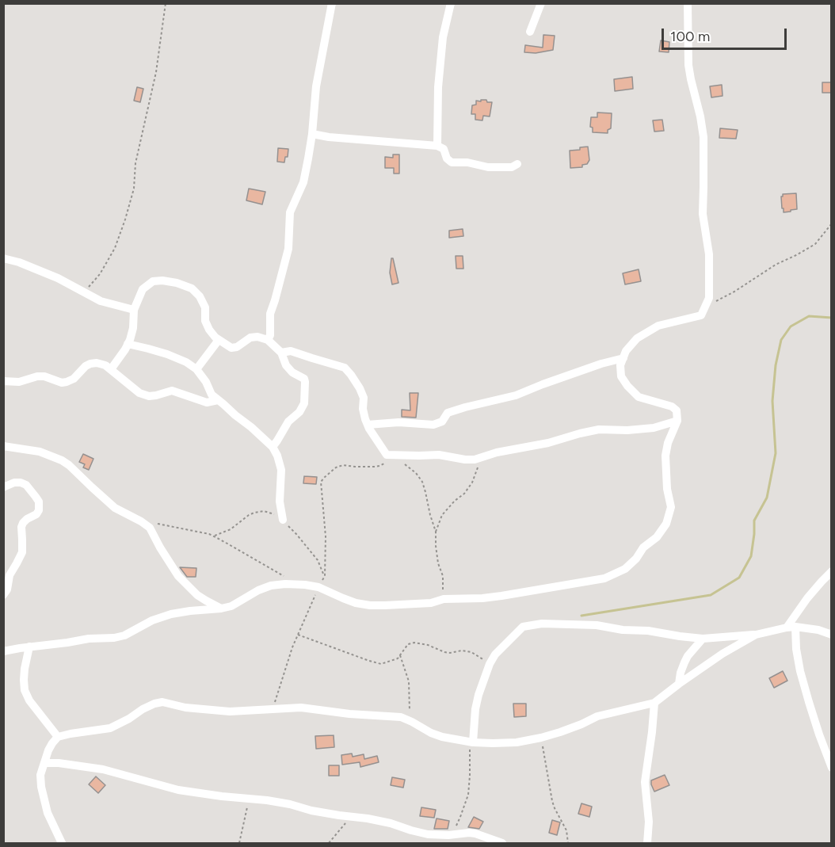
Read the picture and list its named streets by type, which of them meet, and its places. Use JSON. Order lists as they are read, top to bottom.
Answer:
{
  "scale_bar": "100 m"
}
